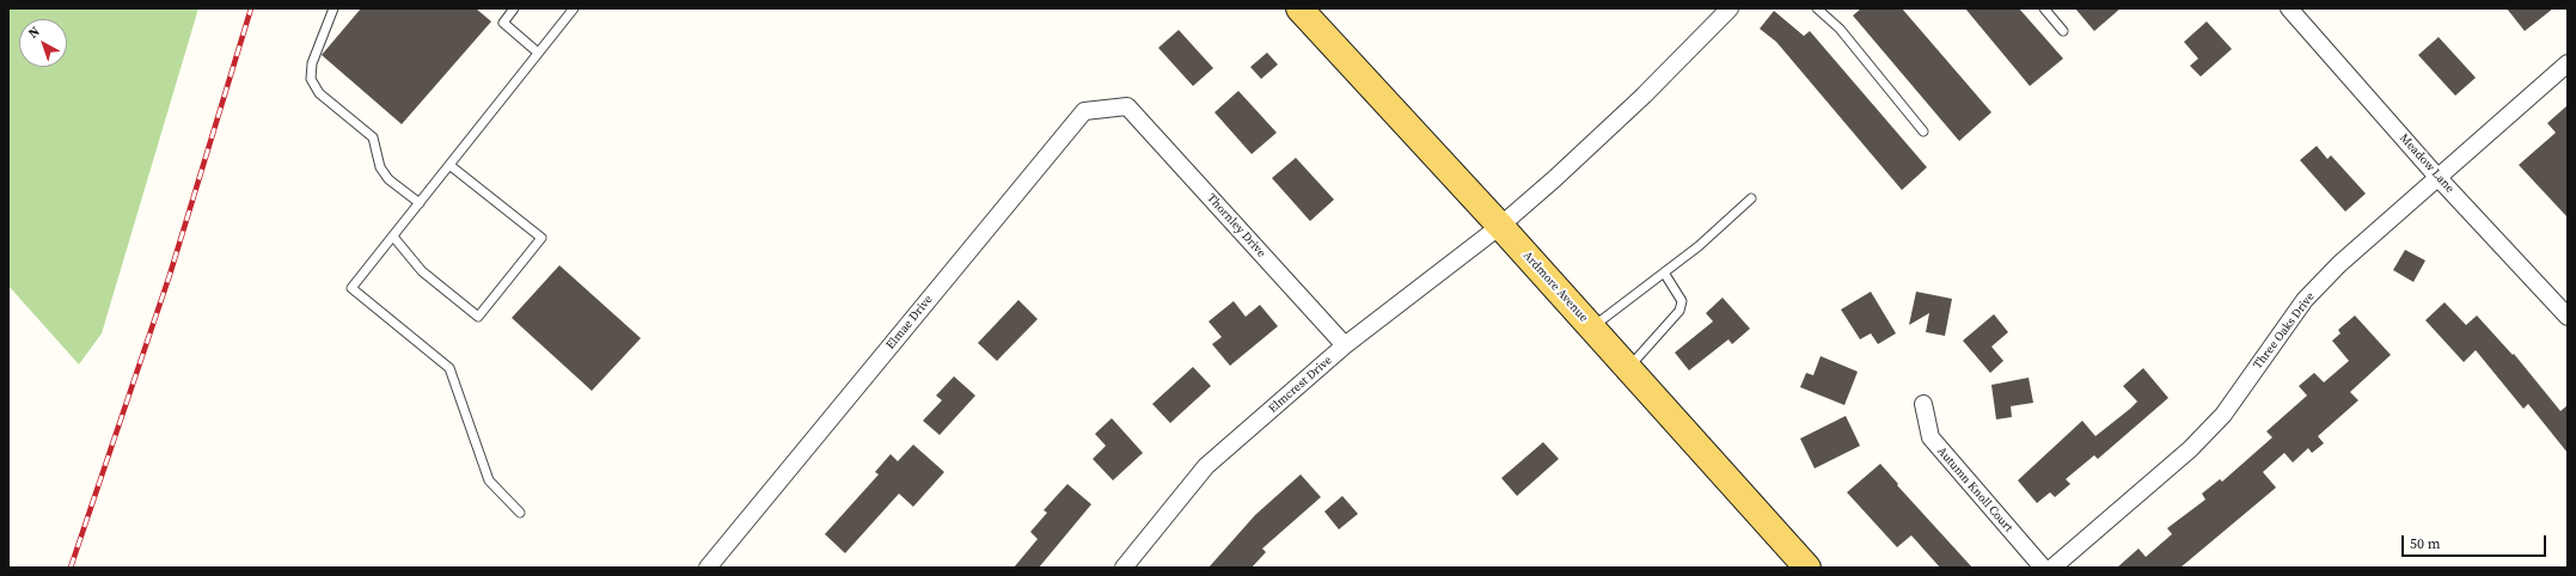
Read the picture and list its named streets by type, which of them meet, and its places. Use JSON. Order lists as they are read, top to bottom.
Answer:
{
  "streets": {
    "main road": ["Ardmore Avenue"],
    "street": [
      "Meadow Lane",
      "Thornley Drive",
      "Elmae Drive",
      "Three Oaks Drive",
      "Elmcrest Drive",
      "Autumn Knoll Court"
    ]
  },
  "crossings": [
    ["Meadow Lane", "Three Oaks Drive"],
    ["Thornley Drive", "Elmae Drive"],
    ["Thornley Drive", "Elmcrest Drive"],
    ["Ardmore Avenue", "Elmcrest Drive"]
  ],
  "scale_bar": "50 m",
  "north": "top left"
}
